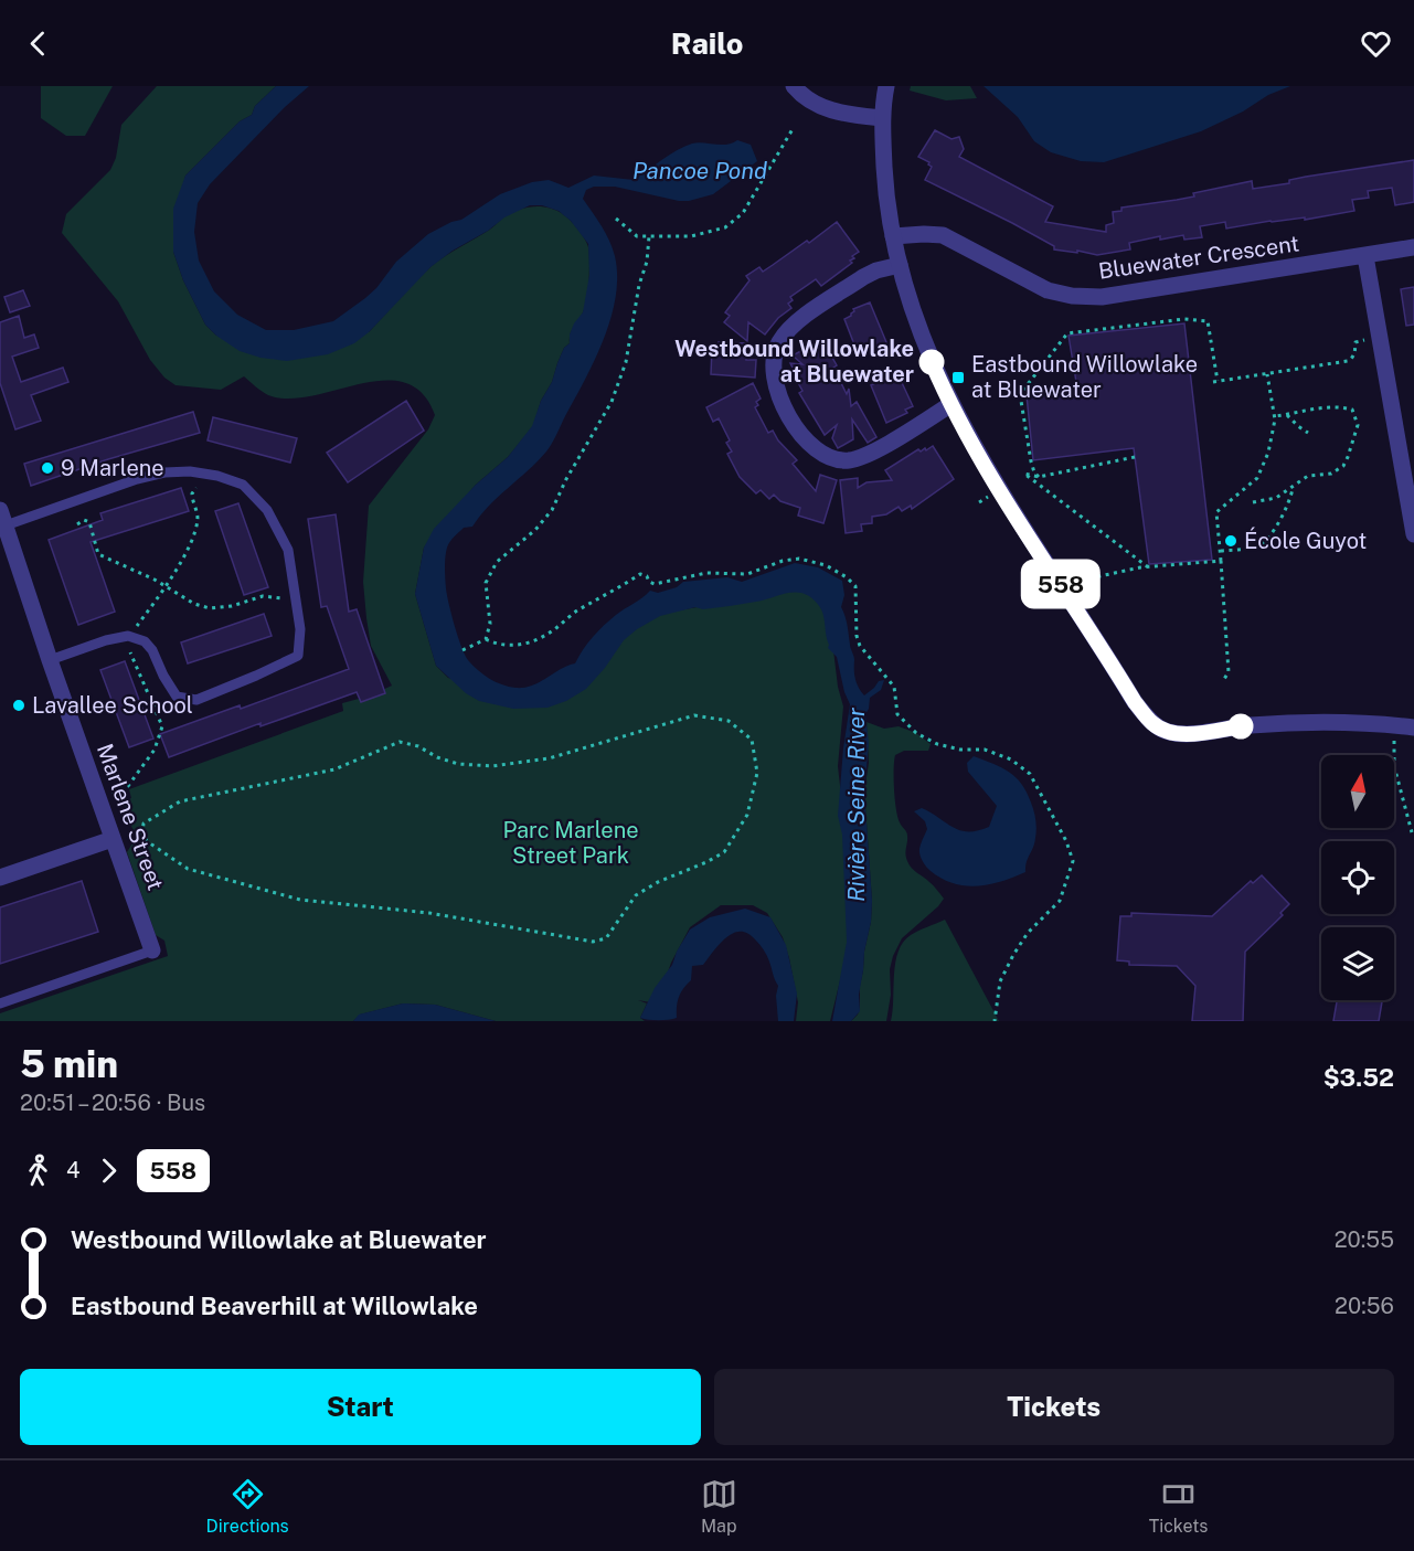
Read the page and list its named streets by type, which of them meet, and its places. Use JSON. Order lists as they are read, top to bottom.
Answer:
{
  "streets": {
    "street": ["Bluewater Crescent", "Marlene Street"]
  },
  "water": ["Pancoe Pond", "Rivière Seine River"],
  "parks": ["Parc Marlene Street Park"],
  "places": {
    "other": [
      "Westbound Willowlake at Bluewater",
      "9 Marlene",
      "École Guyot",
      "Lavallee School"
    ],
    "transit": ["Eastbound Willowlake at Bluewater"]
  },
  "lines": ["bus line 558"],
  "north": "top",
  "page": {
    "header": "Railo",
    "on_map": "558",
    "heading": ["5 min", "20:51 – 20:56 · Bus", "$3.52"],
    "legs": ["4", "558"],
    "list": [
      {
        "name": "Westbound Willowlake at Bluewater",
        "value": "20:55"
      },
      {
        "name": "Eastbound Beaverhill at Willowlake",
        "value": "20:56"
      }
    ],
    "buttons": ["Start", "Tickets"],
    "tabs": ["Directions", "Map", "Tickets"]
  }
}
